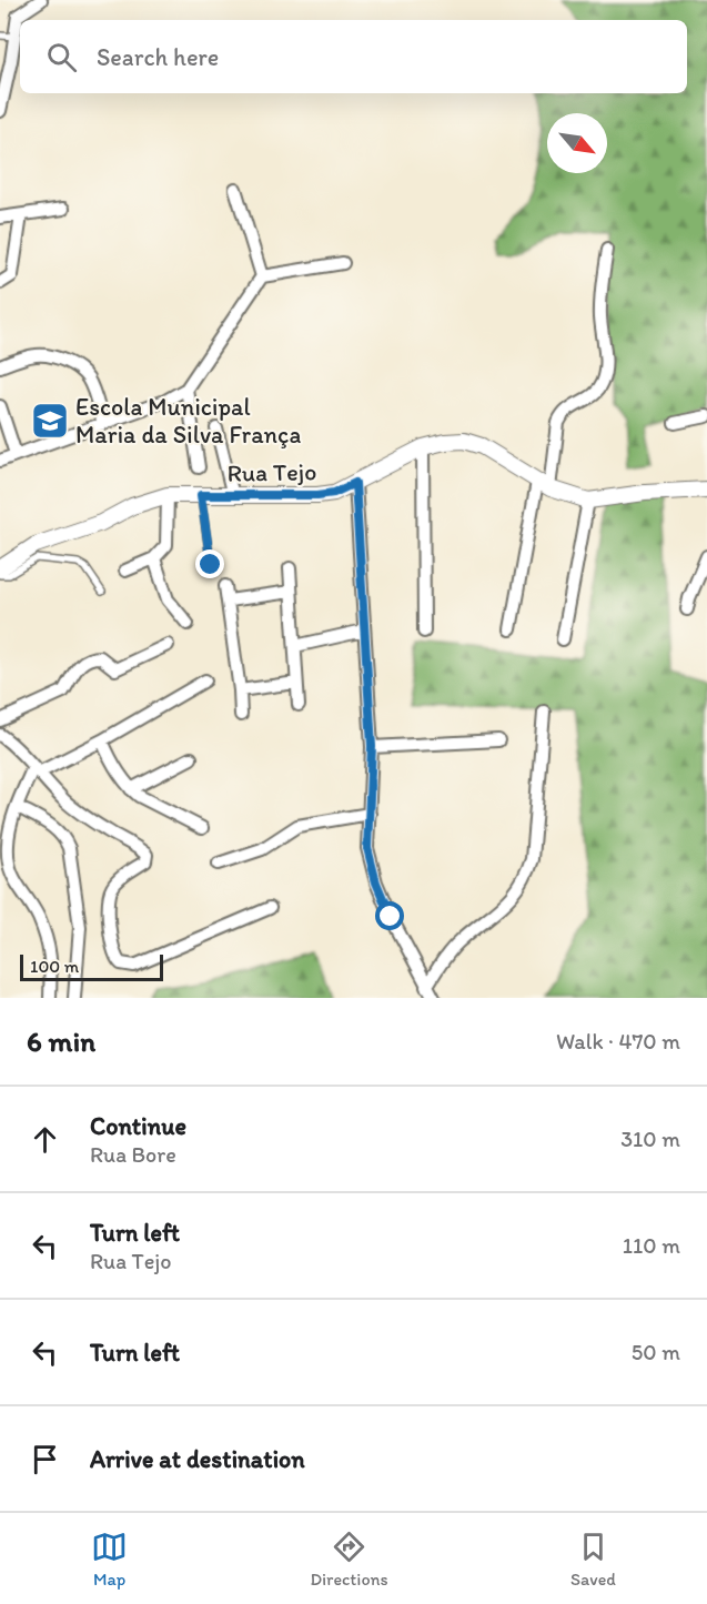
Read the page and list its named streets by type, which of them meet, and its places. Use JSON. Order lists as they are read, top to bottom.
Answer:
{
  "streets": {
    "street": ["Rua Tejo"]
  },
  "places": {
    "school or university": ["Escola Municipal Maria da Silva França"]
  },
  "scale_bar": "100 m",
  "north": "bottom right",
  "page": {
    "search": "Search here",
    "scale": "100 m",
    "heading": ["6 min", "Walk · 470 m"],
    "list": [
      ["Continue", "Rua Bore", "310 m"],
      ["Turn left", "Rua Tejo", "110 m"],
      ["Turn left", "50 m"],
      "Arrive at destination"
    ],
    "nav": ["Map", "Directions", "Saved"]
  }
}
